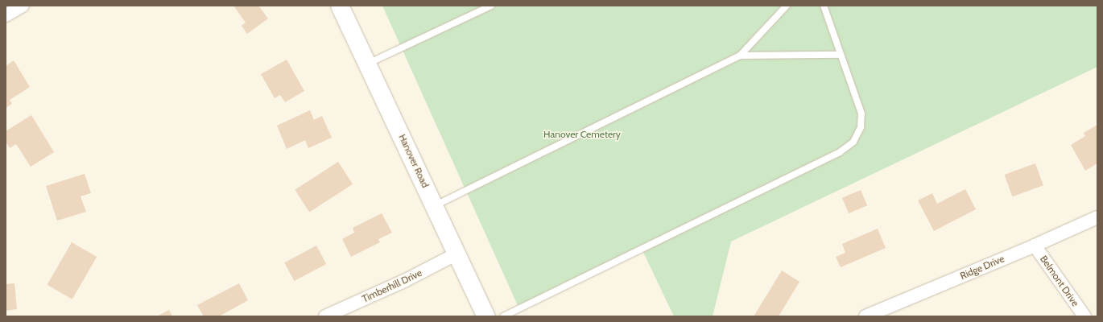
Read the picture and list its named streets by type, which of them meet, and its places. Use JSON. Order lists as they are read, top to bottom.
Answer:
{
  "streets": {
    "street": [
      "Hanover Road",
      "Ridge Drive",
      "Belmont Drive",
      "Timberhill Drive"
    ]
  },
  "crossings": [
    ["Hanover Road", "Timberhill Drive"],
    ["Ridge Drive", "Belmont Drive"]
  ],
  "parks": ["Hanover Cemetery"]
}
